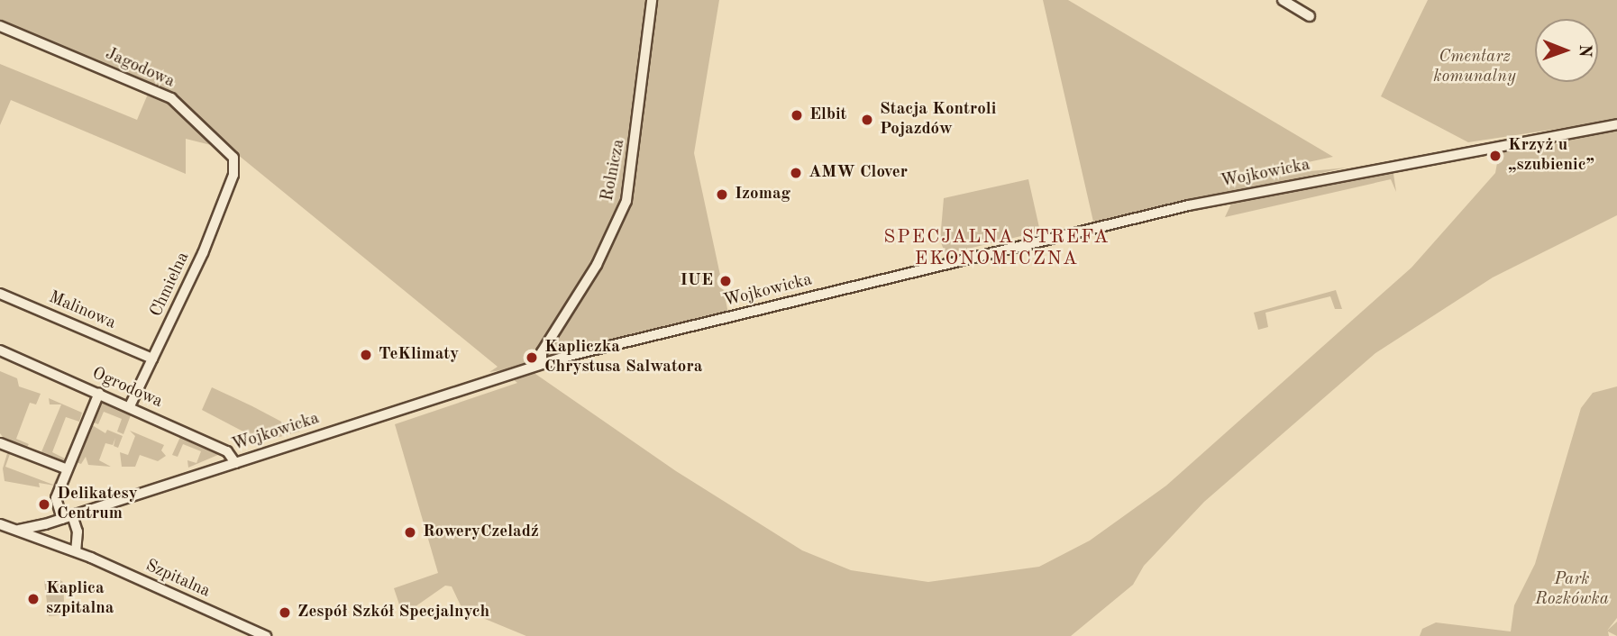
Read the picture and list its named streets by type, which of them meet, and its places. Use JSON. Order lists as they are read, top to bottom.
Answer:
{
  "streets": {
    "street": [
      "Jagodowa",
      "Rolnicza",
      "Wojkowicka",
      "Chmielna",
      "Malinowa",
      "Ogrodowa",
      "Szpitalna"
    ]
  },
  "crossings": [
    ["Jagodowa", "Chmielna"],
    ["Rolnicza", "Wojkowicka"],
    ["Wojkowicka", "Ogrodowa"],
    ["Wojkowicka", "Szpitalna"],
    ["Chmielna", "Malinowa"],
    ["Chmielna", "Ogrodowa"]
  ],
  "districts": ["SPECJALNA STREFA EKONOMICZNA"],
  "parks": ["Cmentarz komunalny", "Park Rozkówka"],
  "places": [
    "Elbit",
    "Stacja Kontroli Pojazdów",
    "Krzyż u „szubienic”",
    "AMW Clover",
    "Izomag",
    "IUE",
    "TeKlimaty",
    "Kapliczka Chrystusa Salwatora",
    "Delikatesy Centrum",
    "RoweryCzeladź",
    "Kaplica szpitalna",
    "Zespół Szkół Specjalnych"
  ],
  "north": "right"
}
